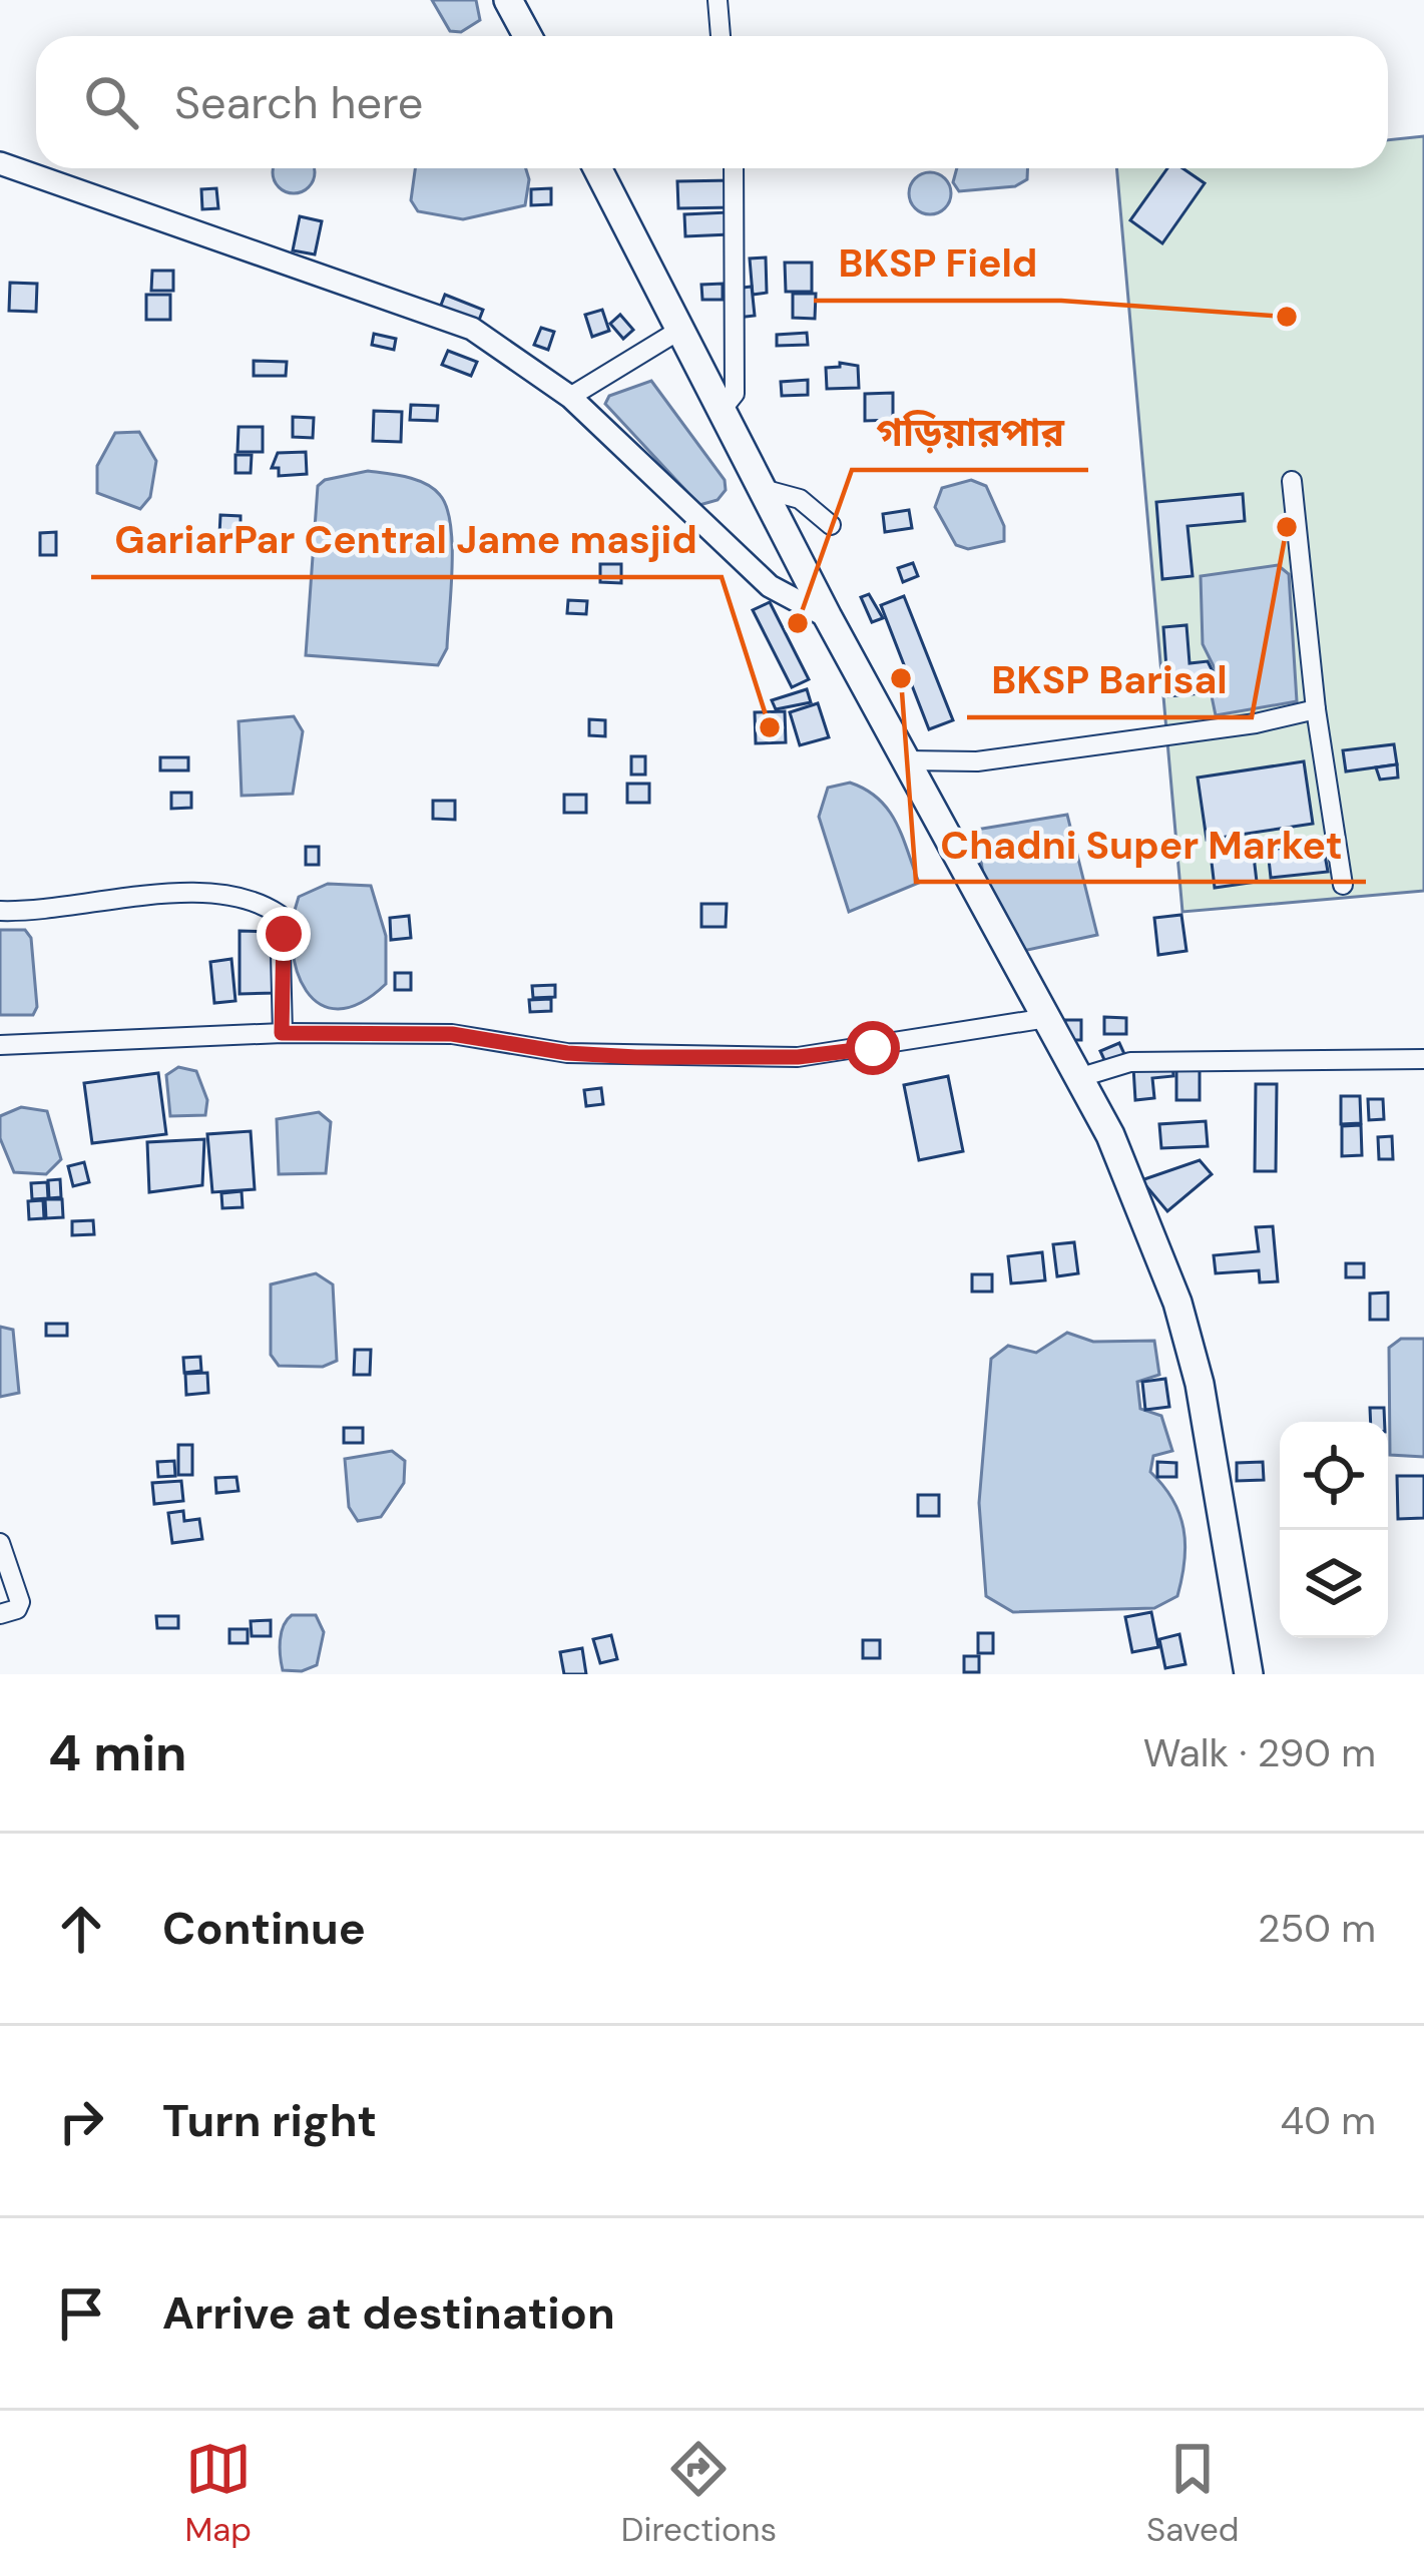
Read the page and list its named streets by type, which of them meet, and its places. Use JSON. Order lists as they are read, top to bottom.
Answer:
{
  "places": [
    "BKSP Field",
    "BKSP Barisal",
    "গড়িয়ারপার",
    "Chadni Super Market",
    "GariarPar Central Jame masjid"
  ],
  "page": {
    "search": "Search here",
    "heading": ["4 min", "Walk · 290 m"],
    "list": [
      ["Continue", "250 m"],
      ["Turn right", "40 m"],
      "Arrive at destination"
    ],
    "nav": ["Map", "Directions", "Saved"]
  }
}
